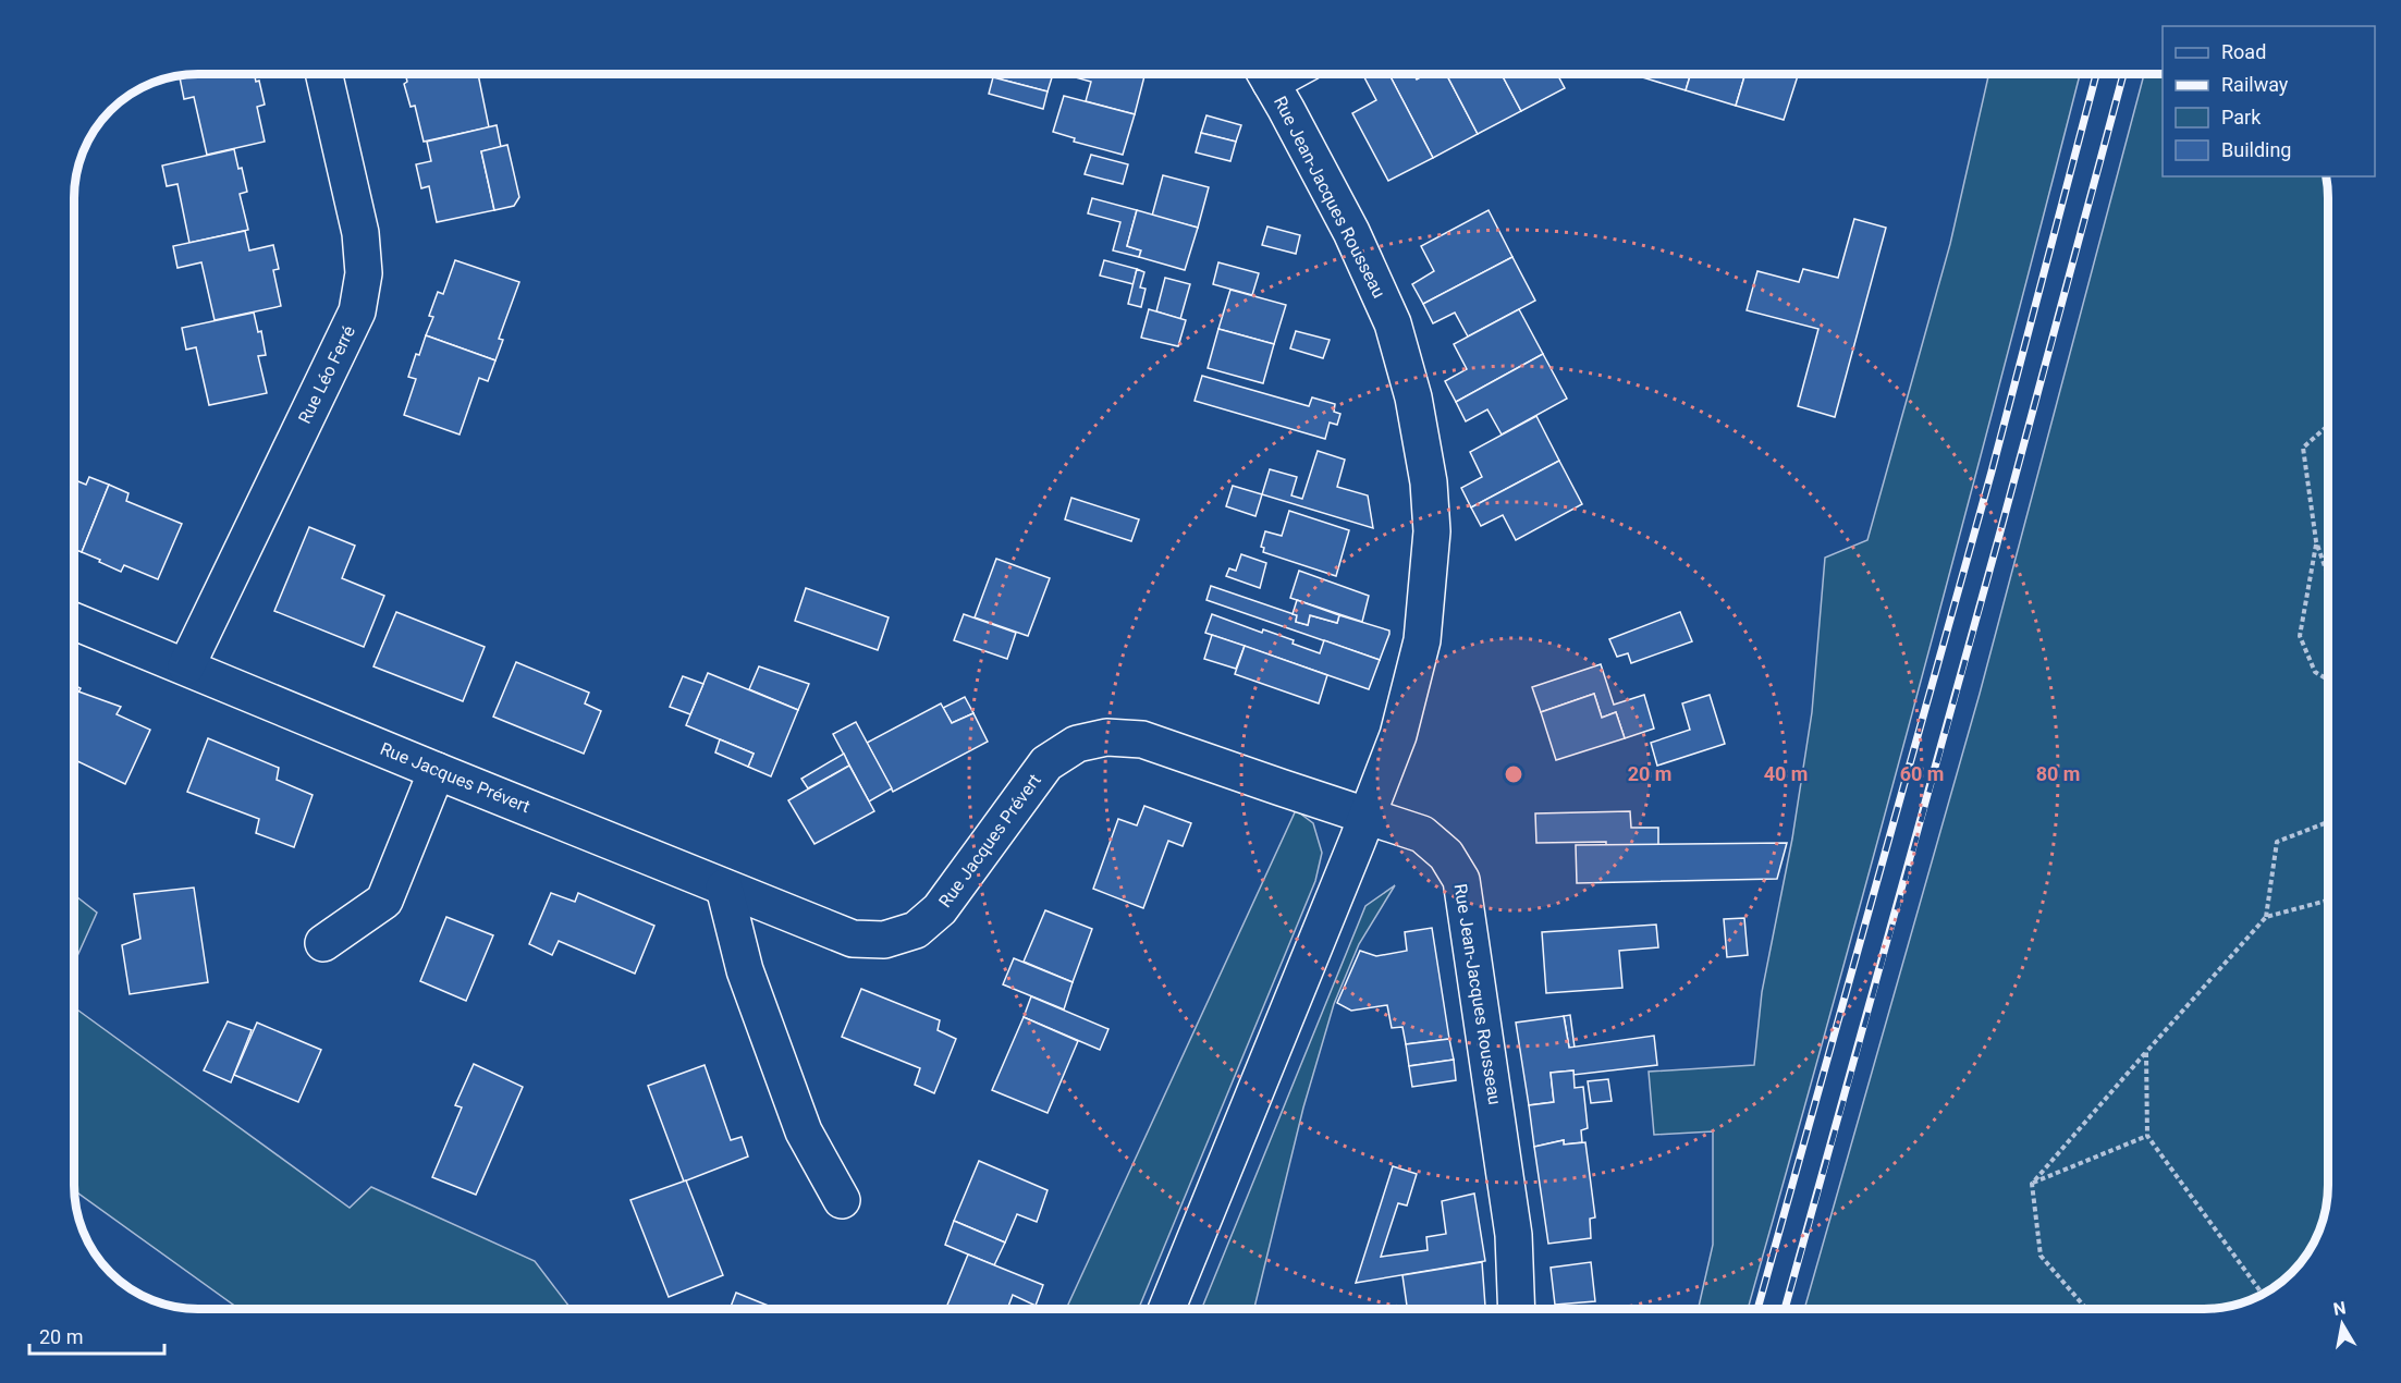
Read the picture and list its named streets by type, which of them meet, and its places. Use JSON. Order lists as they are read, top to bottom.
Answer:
{
  "streets": {
    "street": ["Rue Jean-Jacques Rousseau", "Rue Léo Ferré", "Rue Jacques Prévert"]
  },
  "crossings": [
    ["Rue Jean-Jacques Rousseau", "Rue Jacques Prévert"],
    ["Rue Léo Ferré", "Rue Jacques Prévert"]
  ],
  "legend": [
    "Road",
    "Railway",
    "Park",
    "Building"
  ],
  "scale_bar": "20 m",
  "north": "top",
  "rings": [
    "20 m",
    "40 m",
    "60 m",
    "80 m"
  ]
}
